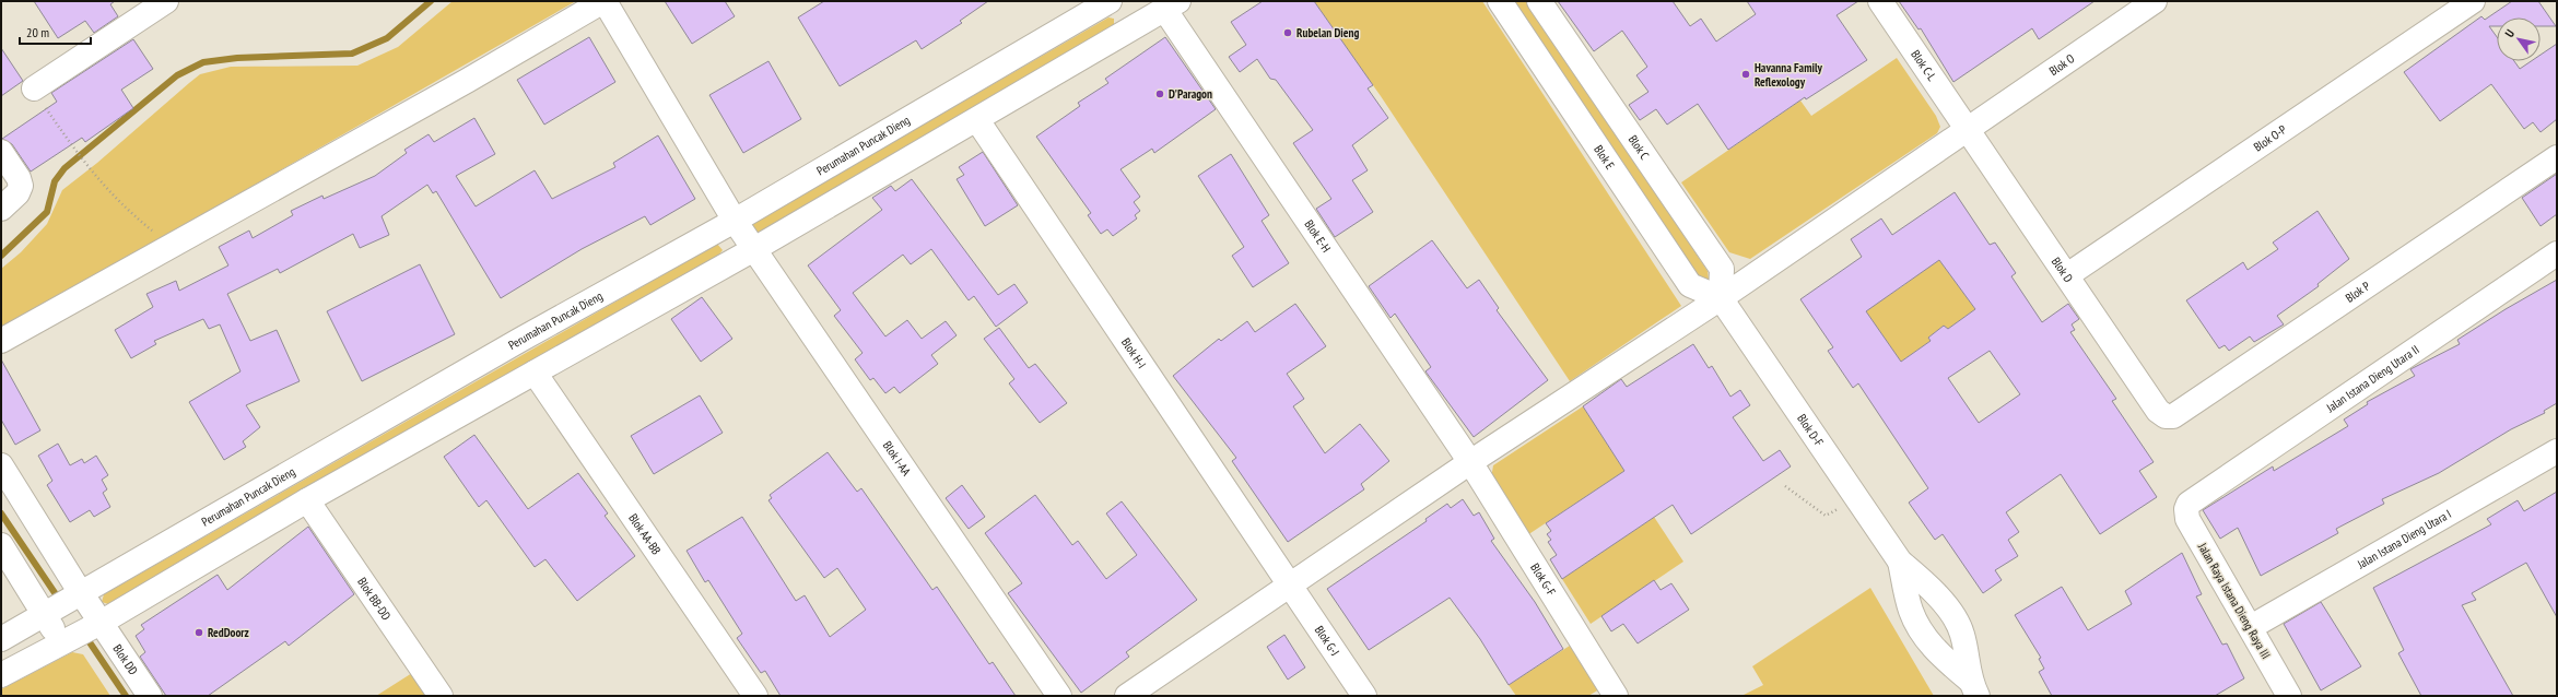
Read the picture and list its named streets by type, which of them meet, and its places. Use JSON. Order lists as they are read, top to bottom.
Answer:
{
  "streets": {
    "street": [
      "Blok C-L",
      "Blok O",
      "Blok O-P",
      "Perumahan Puncak Dieng",
      "Blok C",
      "Blok E",
      "Blok E-H",
      "Blok D",
      "Blok P",
      "Blok H-I",
      "Jalan Istana Dieng Utara II",
      "Blok D-F",
      "Blok I-AA",
      "Blok AA-BB",
      "Jalan Istana Dieng Utara I",
      "Blok G-F",
      "Blok BB-DD",
      "Jalan Raya Istana Dieng Raya III",
      "Blok G-J",
      "Blok DD"
    ]
  },
  "crossings": [
    ["Blok C-L", "Blok O"],
    ["Blok C-L", "Blok D"],
    ["Blok O", "Blok C"],
    ["Blok O", "Blok E"],
    ["Blok O", "Blok E-H"],
    ["Blok O", "Blok D"],
    ["Blok O", "Blok H-I"],
    ["Blok O", "Blok D-F"],
    ["Blok O", "Blok G-F"],
    ["Blok O", "Blok G-J"],
    ["Blok O-P", "Blok D"],
    ["Perumahan Puncak Dieng", "Blok I-AA"],
    ["Perumahan Puncak Dieng", "Blok DD"],
    ["Blok C", "Blok E"],
    ["Blok C", "Blok D-F"],
    ["Blok E", "Blok D-F"],
    ["Blok E-H", "Blok G-F"],
    ["Blok D", "Blok P"],
    ["Blok H-I", "Blok G-J"],
    ["Jalan Istana Dieng Utara II", "Jalan Raya Istana Dieng Raya III"],
    ["Jalan Istana Dieng Utara I", "Jalan Raya Istana Dieng Raya III"]
  ],
  "places": [
    "Rubelan Dieng",
    "Havanna Family Reflexology",
    "D'Paragon",
    "RedDoorz"
  ],
  "scale_bar": "20 m",
  "north": "top left"
}
